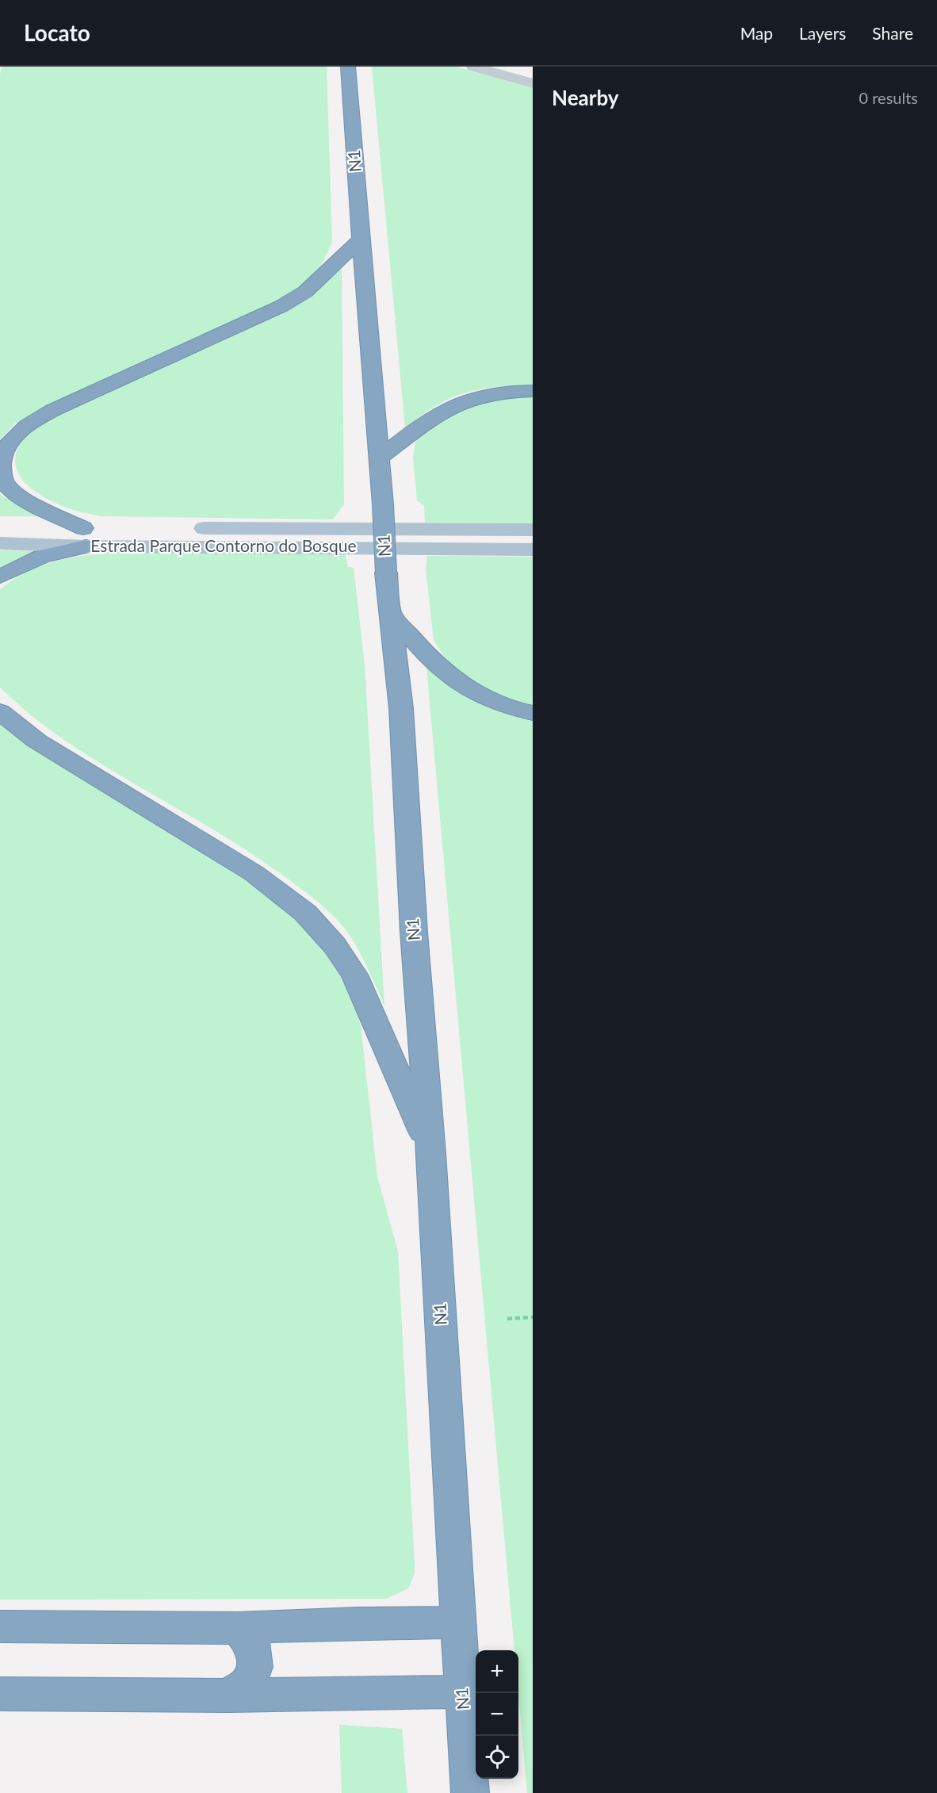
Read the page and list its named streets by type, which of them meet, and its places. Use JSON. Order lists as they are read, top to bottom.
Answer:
{
  "streets": {
    "highway": ["N1"],
    "main road": ["Estrada Parque Contorno do Bosque"]
  },
  "page": {
    "header": "Locato",
    "nav": ["Map", "Layers", "Share"],
    "heading": ["Nearby", "0 results"],
    "map_buttons": ["+", "−"]
  }
}
